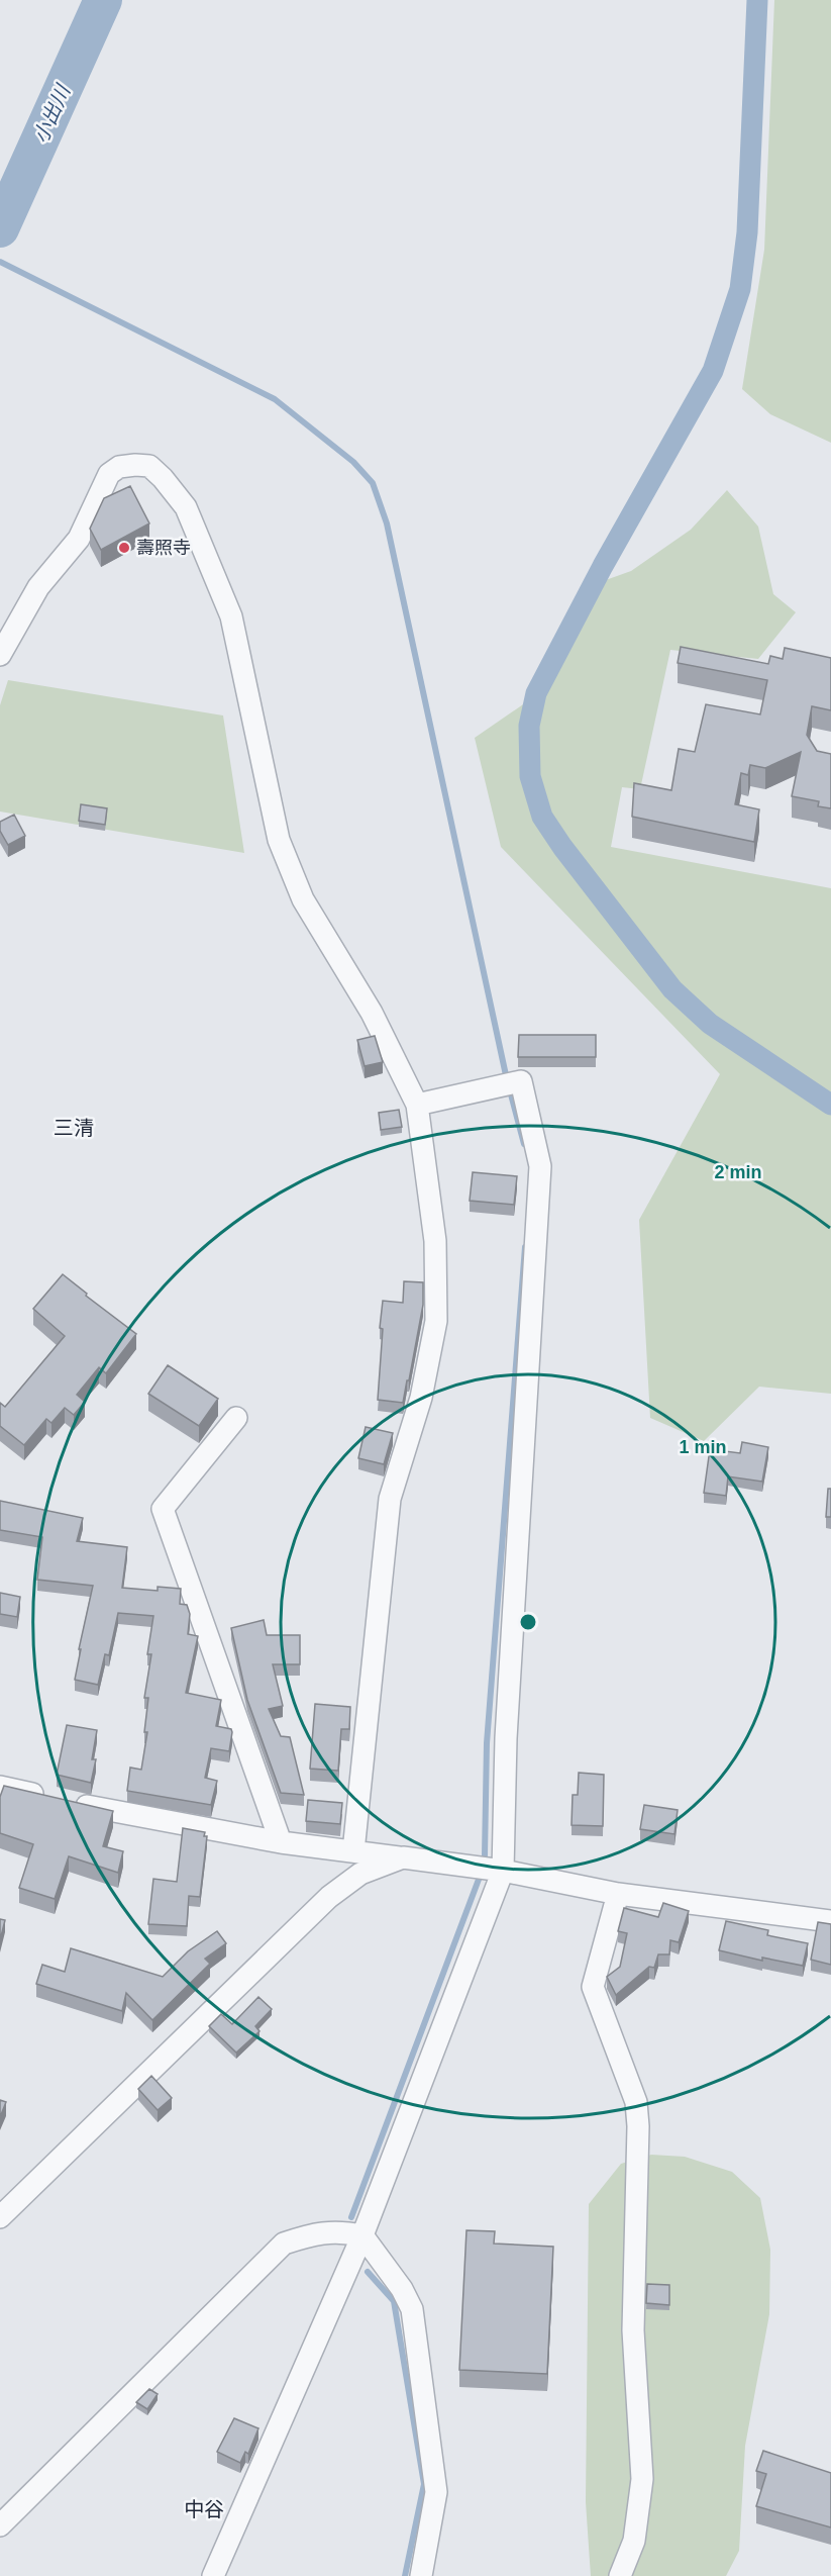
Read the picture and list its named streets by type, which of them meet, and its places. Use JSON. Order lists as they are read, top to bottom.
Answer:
{
  "districts": ["三清", "中谷"],
  "water": ["小出川"],
  "places": ["壽照寺"],
  "rings": ["2 min", "1 min"]
}
